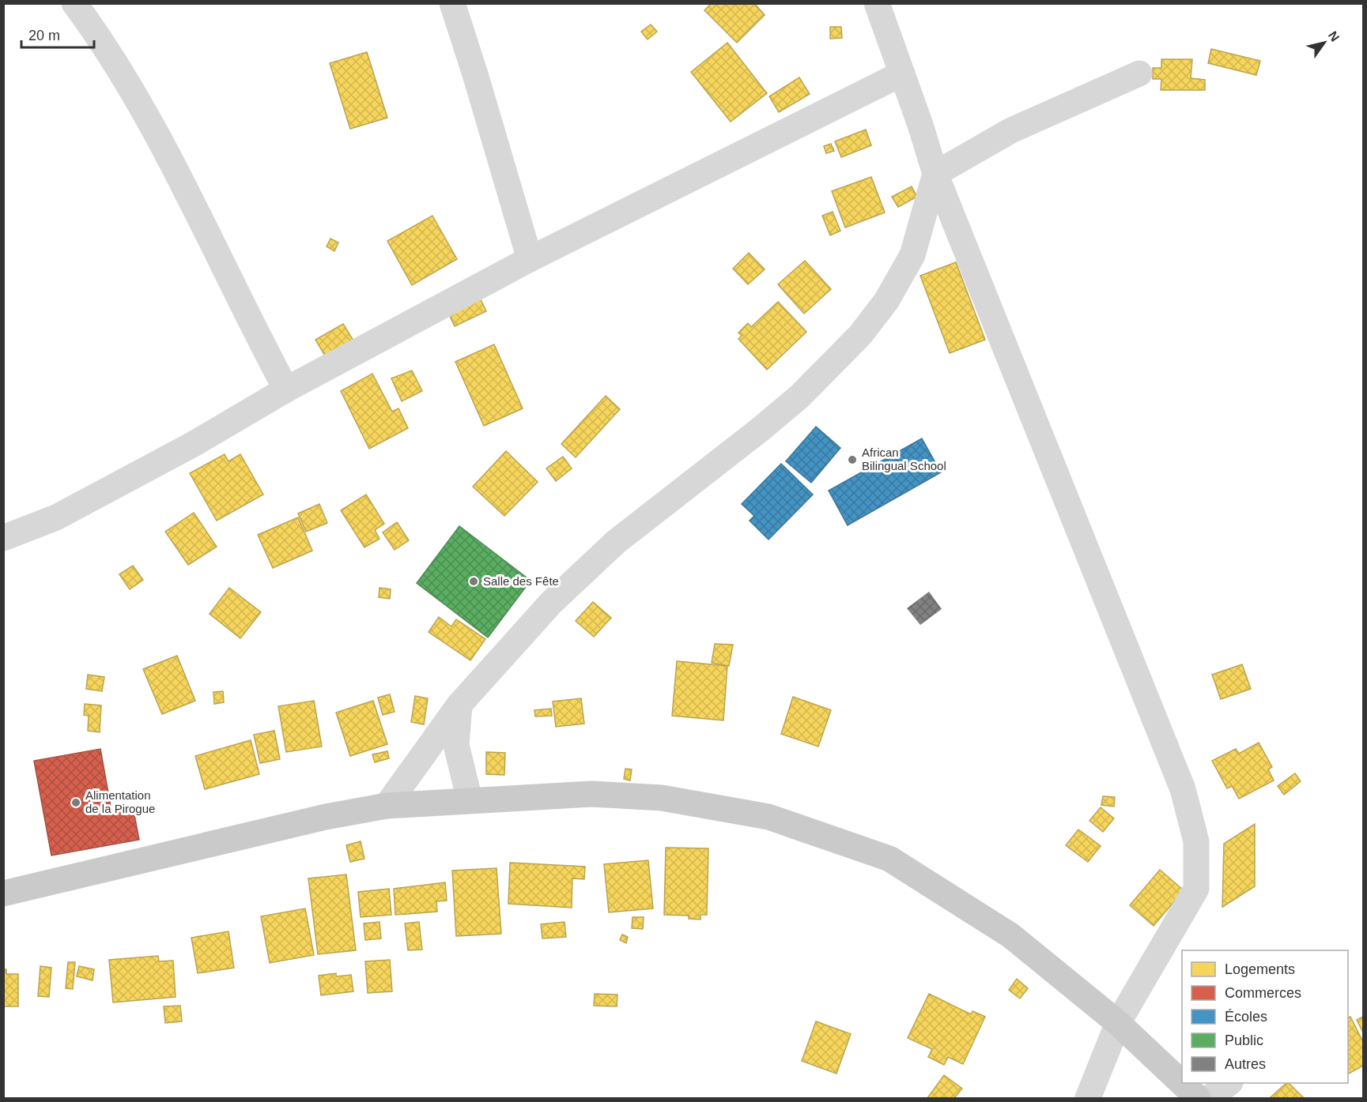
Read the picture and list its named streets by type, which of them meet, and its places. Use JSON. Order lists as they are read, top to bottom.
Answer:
{
  "places": ["African Bilingual School", "Salle des Fête", "Alimentation de la Pirogue"],
  "legend": [
    "Logements",
    "Commerces",
    "Écoles",
    "Public",
    "Autres"
  ],
  "scale_bar": "20 m",
  "north": "top right"
}
